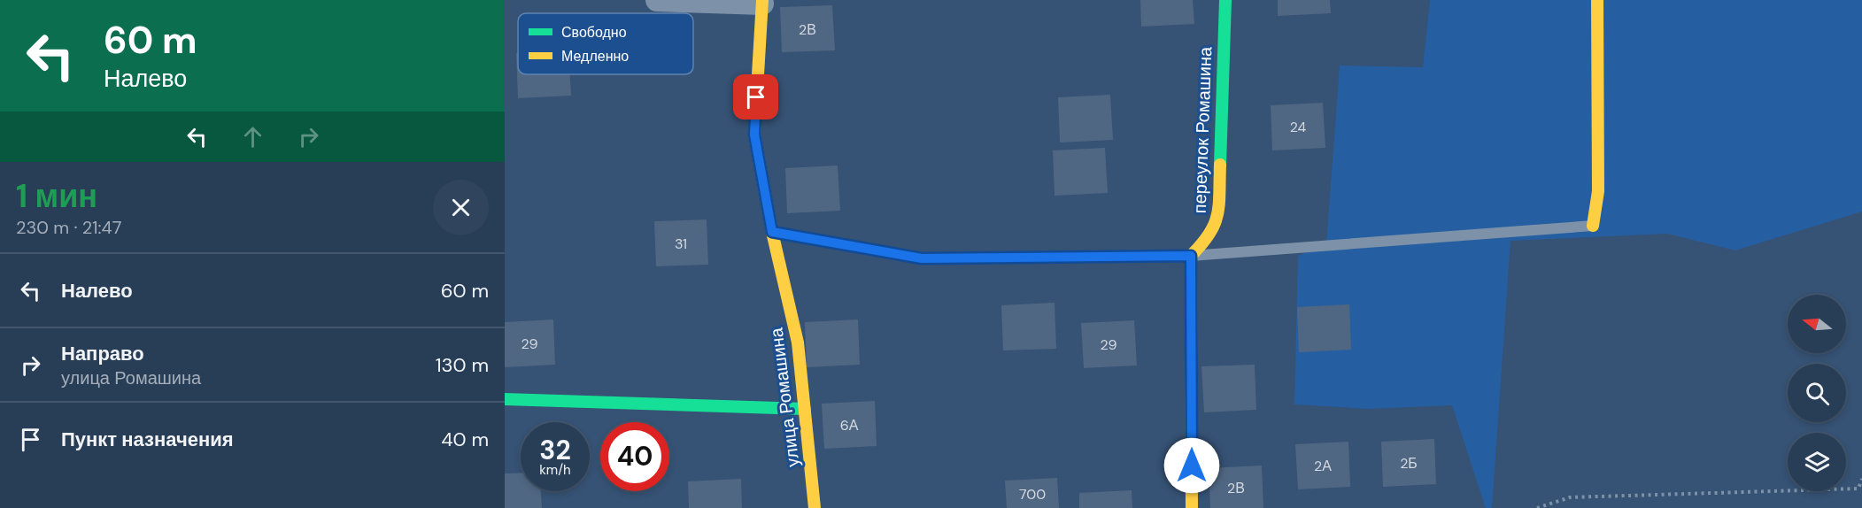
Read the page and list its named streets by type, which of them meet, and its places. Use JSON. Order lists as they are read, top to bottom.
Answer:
{
  "streets": {
    "street": ["переулок Ромашина", "улица Ромашина"]
  },
  "house_numbers": [
    "2В",
    "24",
    "31",
    "29",
    "29",
    "6А",
    "2Б",
    "2А",
    "2В",
    "700"
  ],
  "legend": ["Свободно", "Медленно"],
  "north": "left",
  "page": {
    "turn": ["60 m", "Налево"],
    "heading": ["1 мин", "230 m · 21:47"],
    "list": [
      {
        "name": "Налево",
        "value": "60 m"
      },
      {
        "name": "Направо",
        "note": "улица Ромашина",
        "value": "130 m"
      },
      {
        "name": "Пункт назначения",
        "value": "40 m"
      }
    ],
    "speed": "32 km/h",
    "limit": "40"
  }
}
